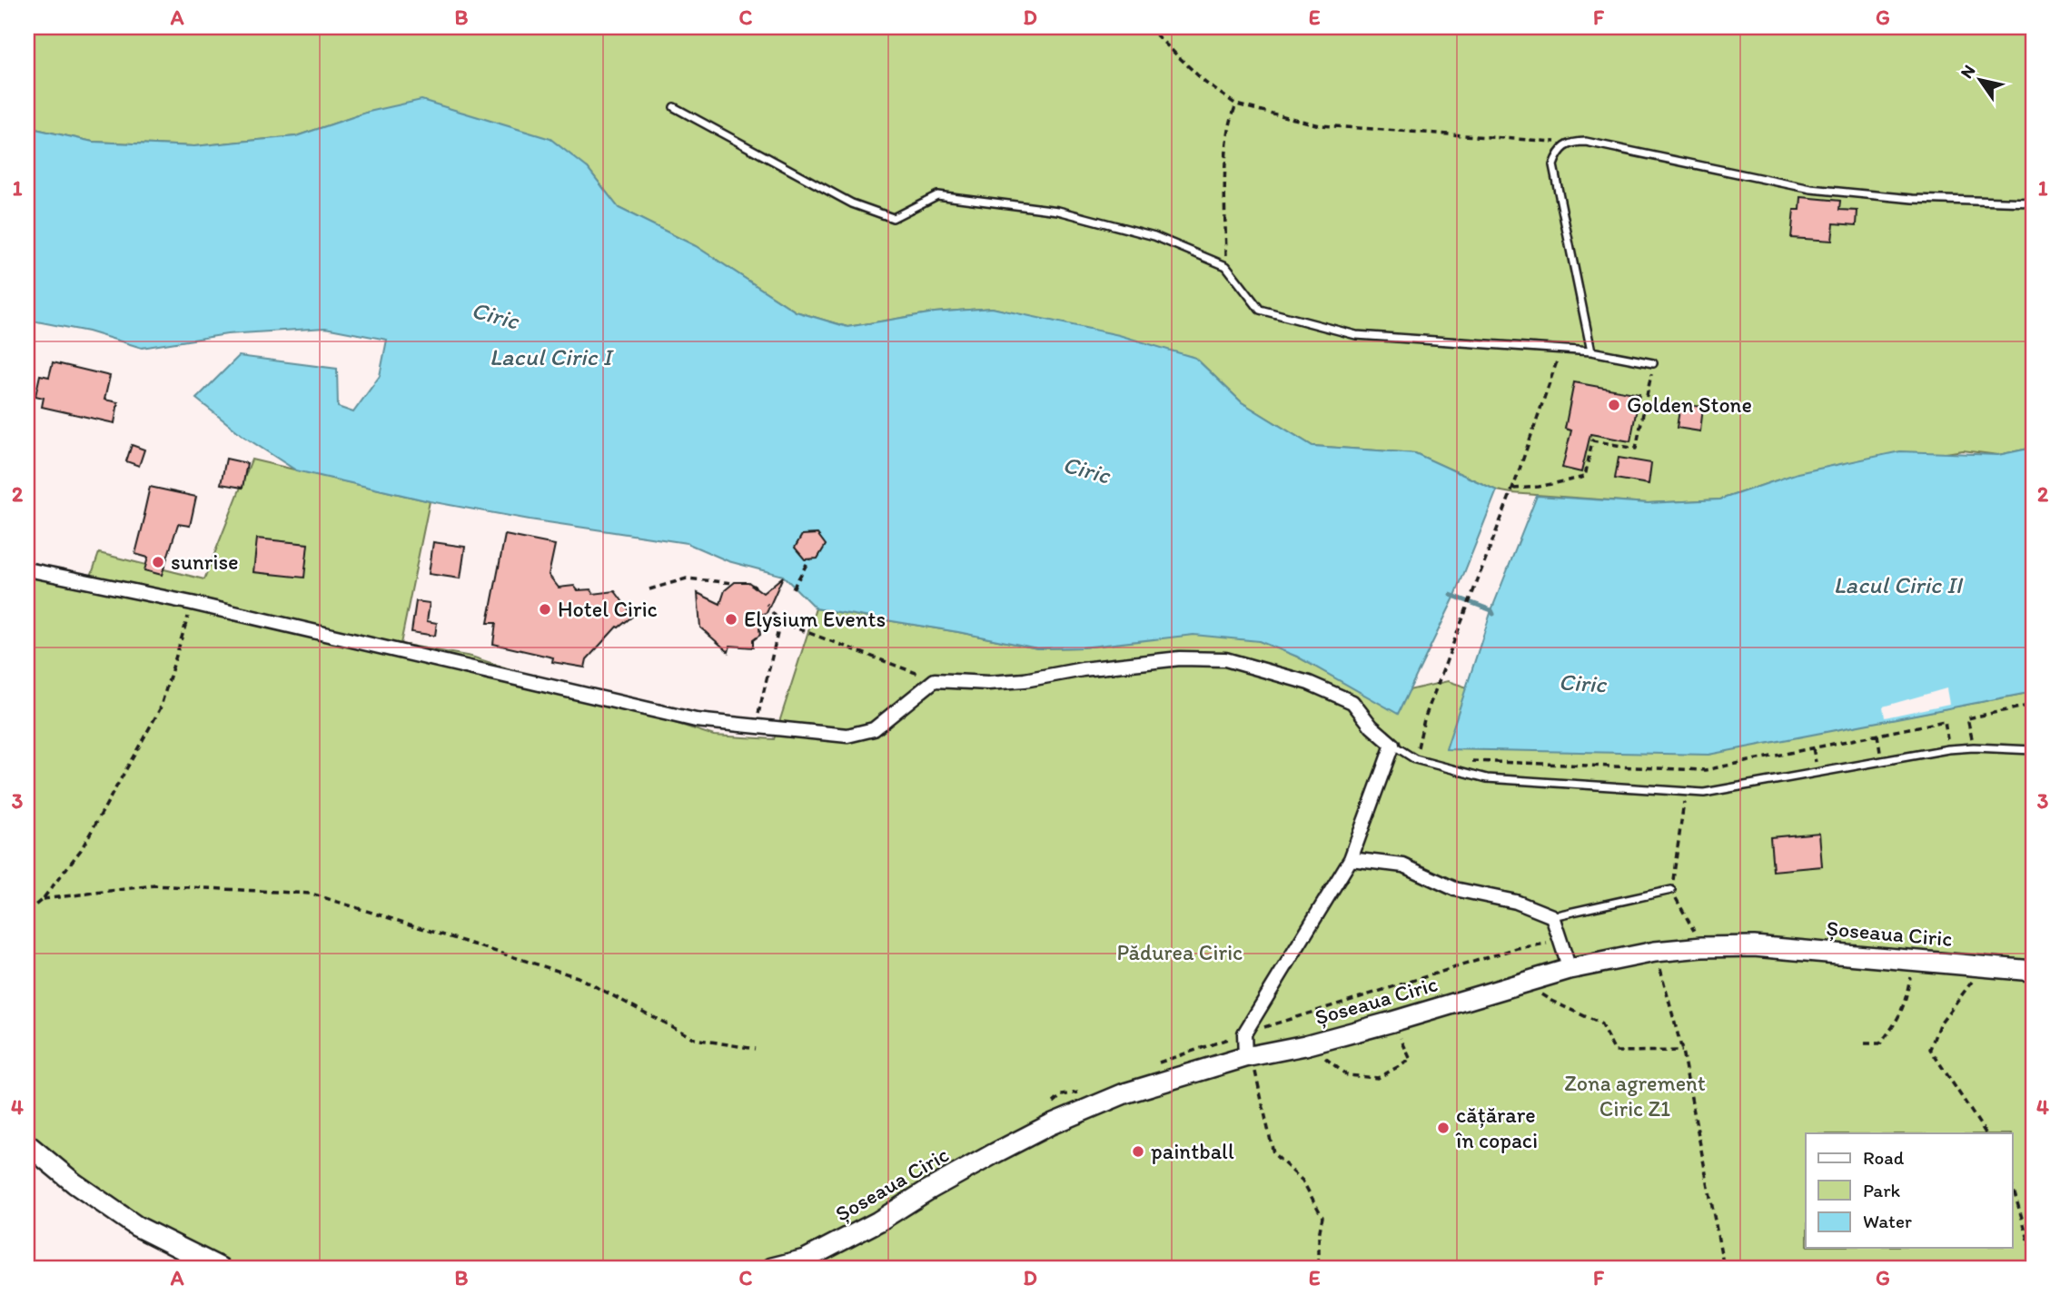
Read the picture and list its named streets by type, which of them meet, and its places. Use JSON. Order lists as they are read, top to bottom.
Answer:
{
  "streets": {
    "main road": ["Șoseaua Ciric"]
  },
  "water": ["Ciric", "Lacul Ciric I", "Lacul Ciric II"],
  "parks": ["Pădurea Ciric", "Zona agrement Ciric Z1"],
  "places": [
    "Golden Stone",
    "sunrise",
    "Hotel Ciric",
    "Elysium Events",
    "cățărare în copaci",
    "paintball"
  ],
  "legend": ["Road", "Park", "Water"],
  "north": "top left",
  "grid": {
    "columns": [
      "A",
      "B",
      "C",
      "D",
      "E",
      "F",
      "G"
    ],
    "rows": [
      "1",
      "2",
      "3",
      "4"
    ]
  }
}
